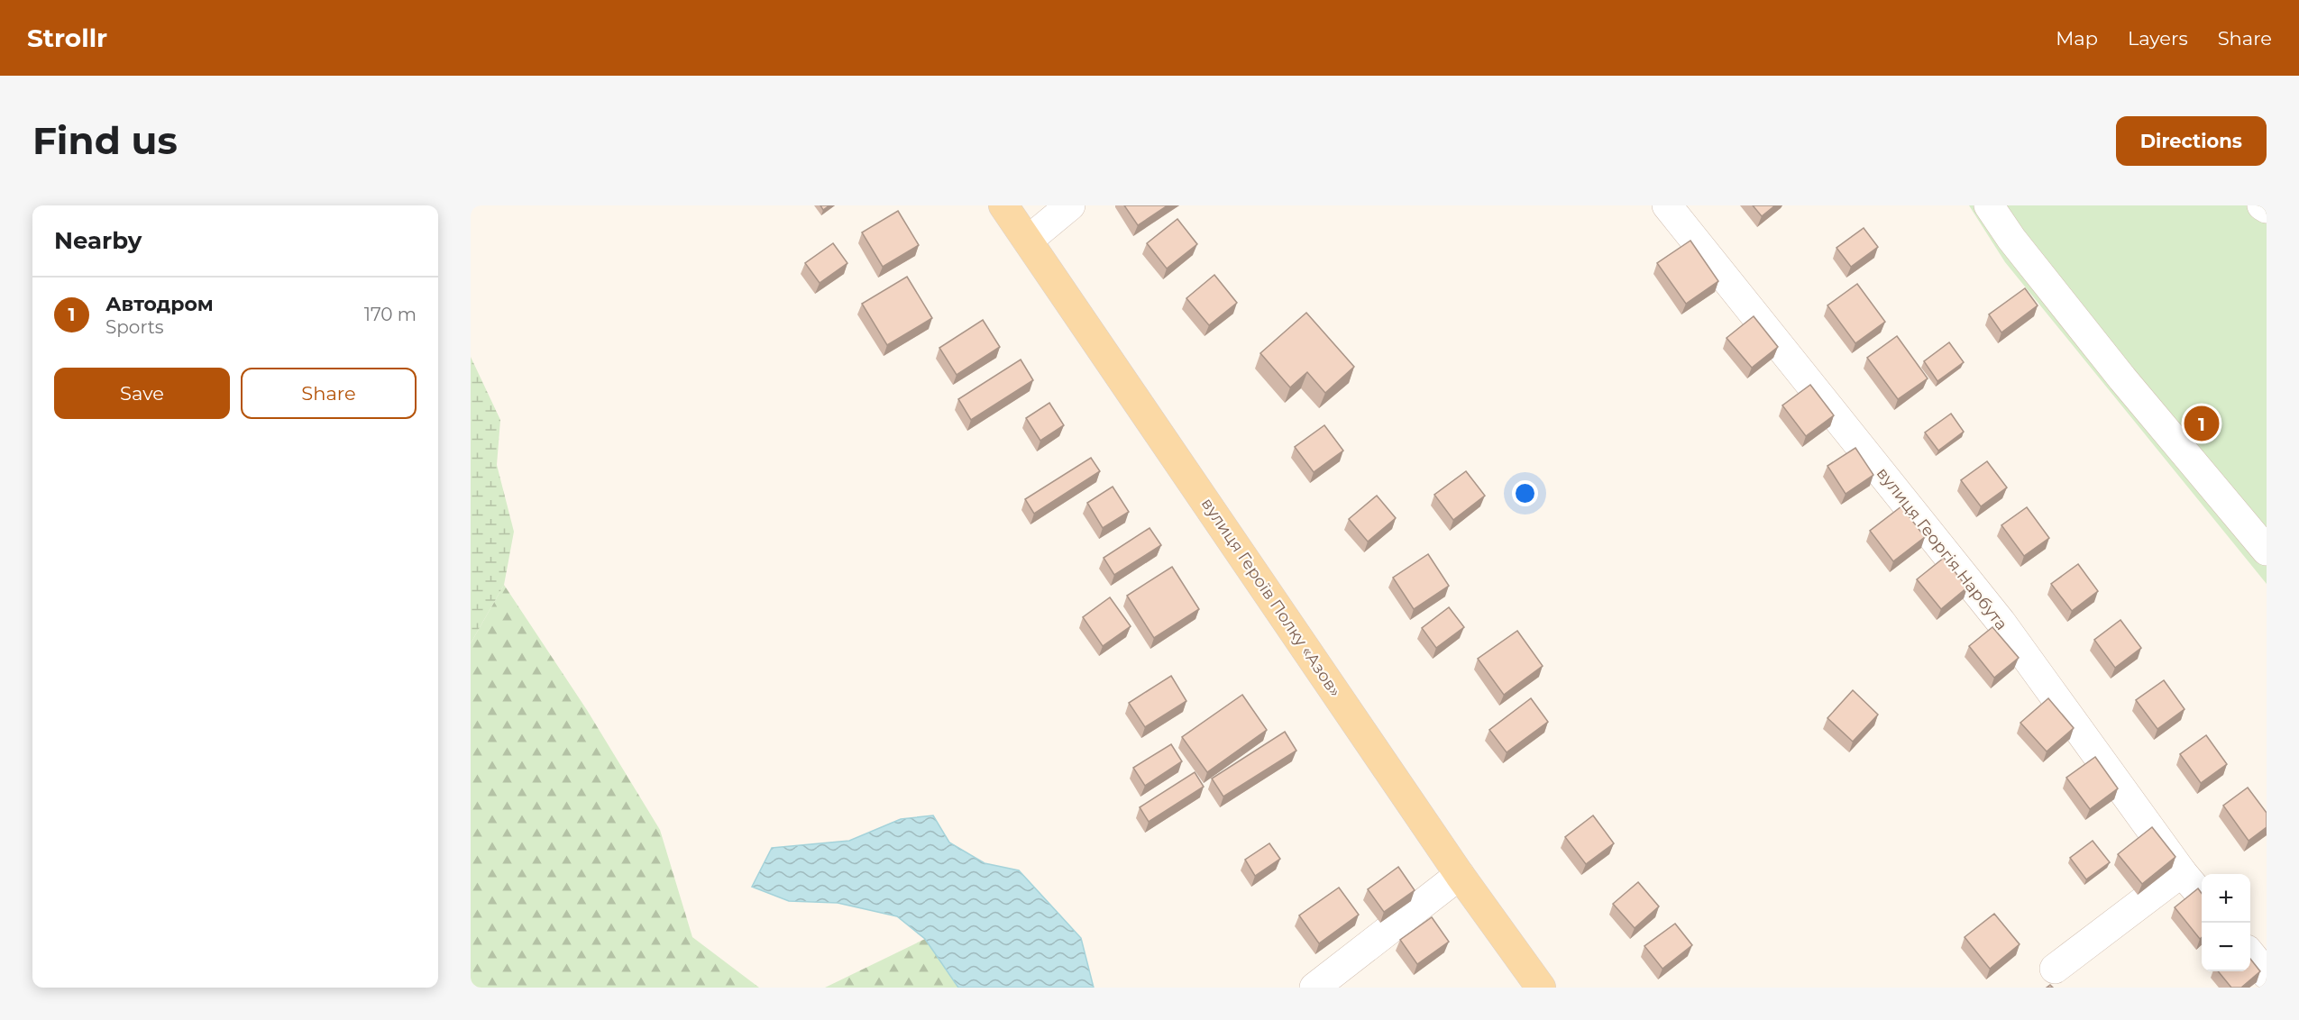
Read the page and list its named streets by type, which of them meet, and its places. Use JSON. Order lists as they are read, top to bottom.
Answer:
{
  "streets": {
    "main road": ["вулиця Героїв Полку «Азов»"],
    "street": ["вулиця Георгія Нарбута"]
  },
  "page": {
    "header": "Strollr",
    "nav": ["Map", "Layers", "Share"],
    "buttons": [
      "Directions",
      ["Save", "Share"]
    ],
    "title": "Find us",
    "heading": "Nearby",
    "list": [
      {
        "mark": "1",
        "name": "Автодром",
        "note": "Sports",
        "value": "170 m"
      }
    ],
    "pins": "1",
    "map_buttons": ["+", "−"]
  }
}
